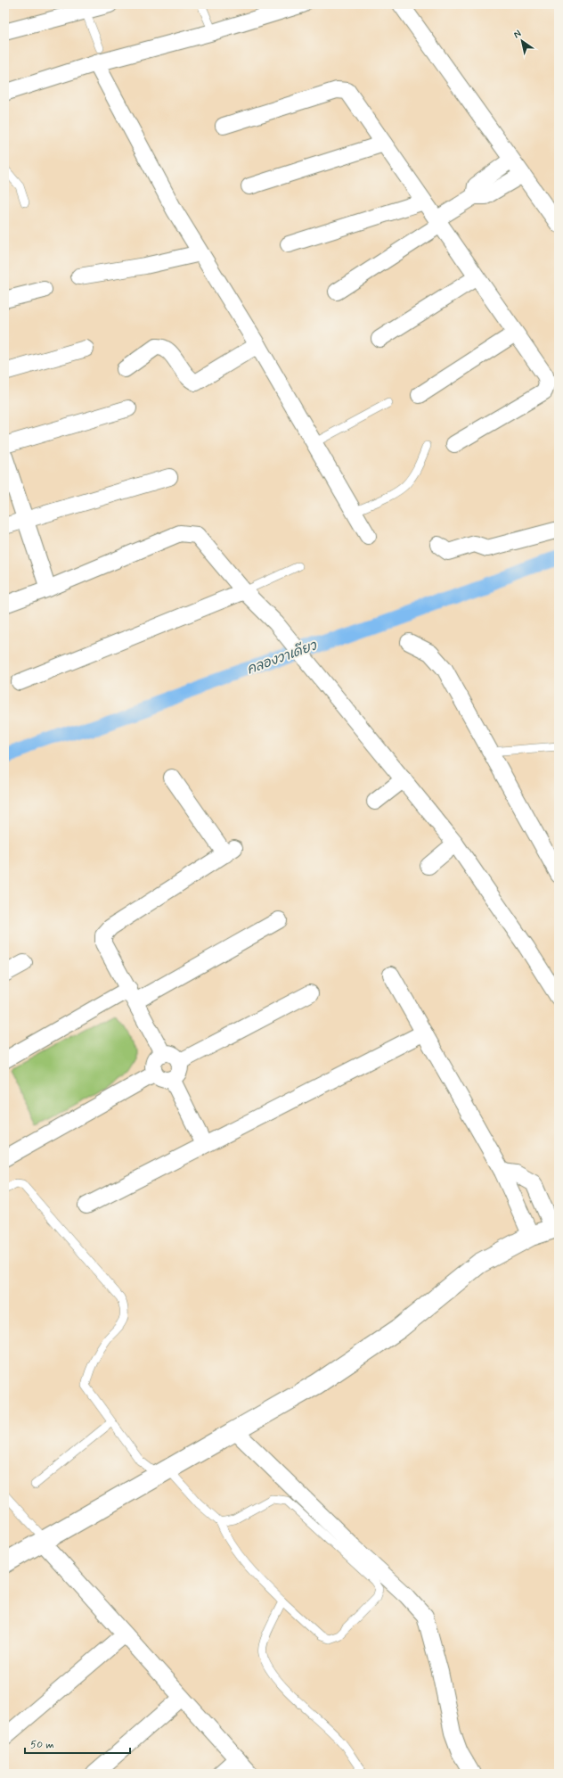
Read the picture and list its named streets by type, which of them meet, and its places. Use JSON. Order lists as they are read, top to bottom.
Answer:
{
  "water": ["คลองวาเดียว"],
  "scale_bar": "50 m",
  "north": "top left"
}
